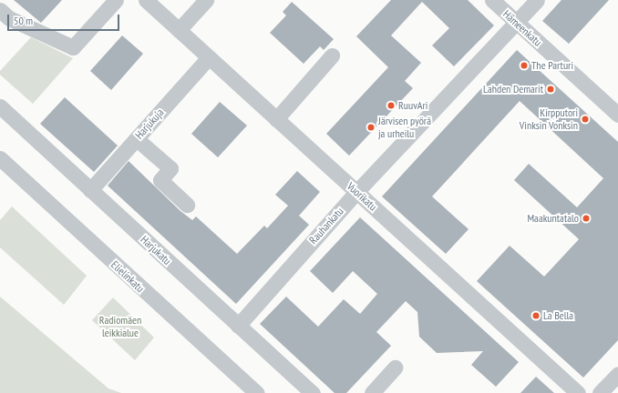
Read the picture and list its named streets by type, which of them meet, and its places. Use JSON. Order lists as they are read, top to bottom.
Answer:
{
  "streets": {
    "street": [
      "Hämeenkatu",
      "Harjukuja",
      "Vuorikatu",
      "Rauhankatu",
      "Harjukatu",
      "Elielinkatu"
    ]
  },
  "crossings": [
    ["Hämeenkatu", "Rauhankatu"],
    ["Harjukuja", "Vuorikatu"],
    ["Harjukuja", "Harjukatu"],
    ["Vuorikatu", "Rauhankatu"],
    ["Rauhankatu", "Harjukatu"]
  ],
  "parks": ["Radiomäen leikkialue"],
  "places": [
    "The Parturi",
    "Lahden Demarit",
    "RuuvAri",
    "Kirpputori Vinksin Vonksin",
    "Järvisen pyörä ja urheilu",
    "Maakuntatalo",
    "La Bella"
  ],
  "scale_bar": "50 m"
}
